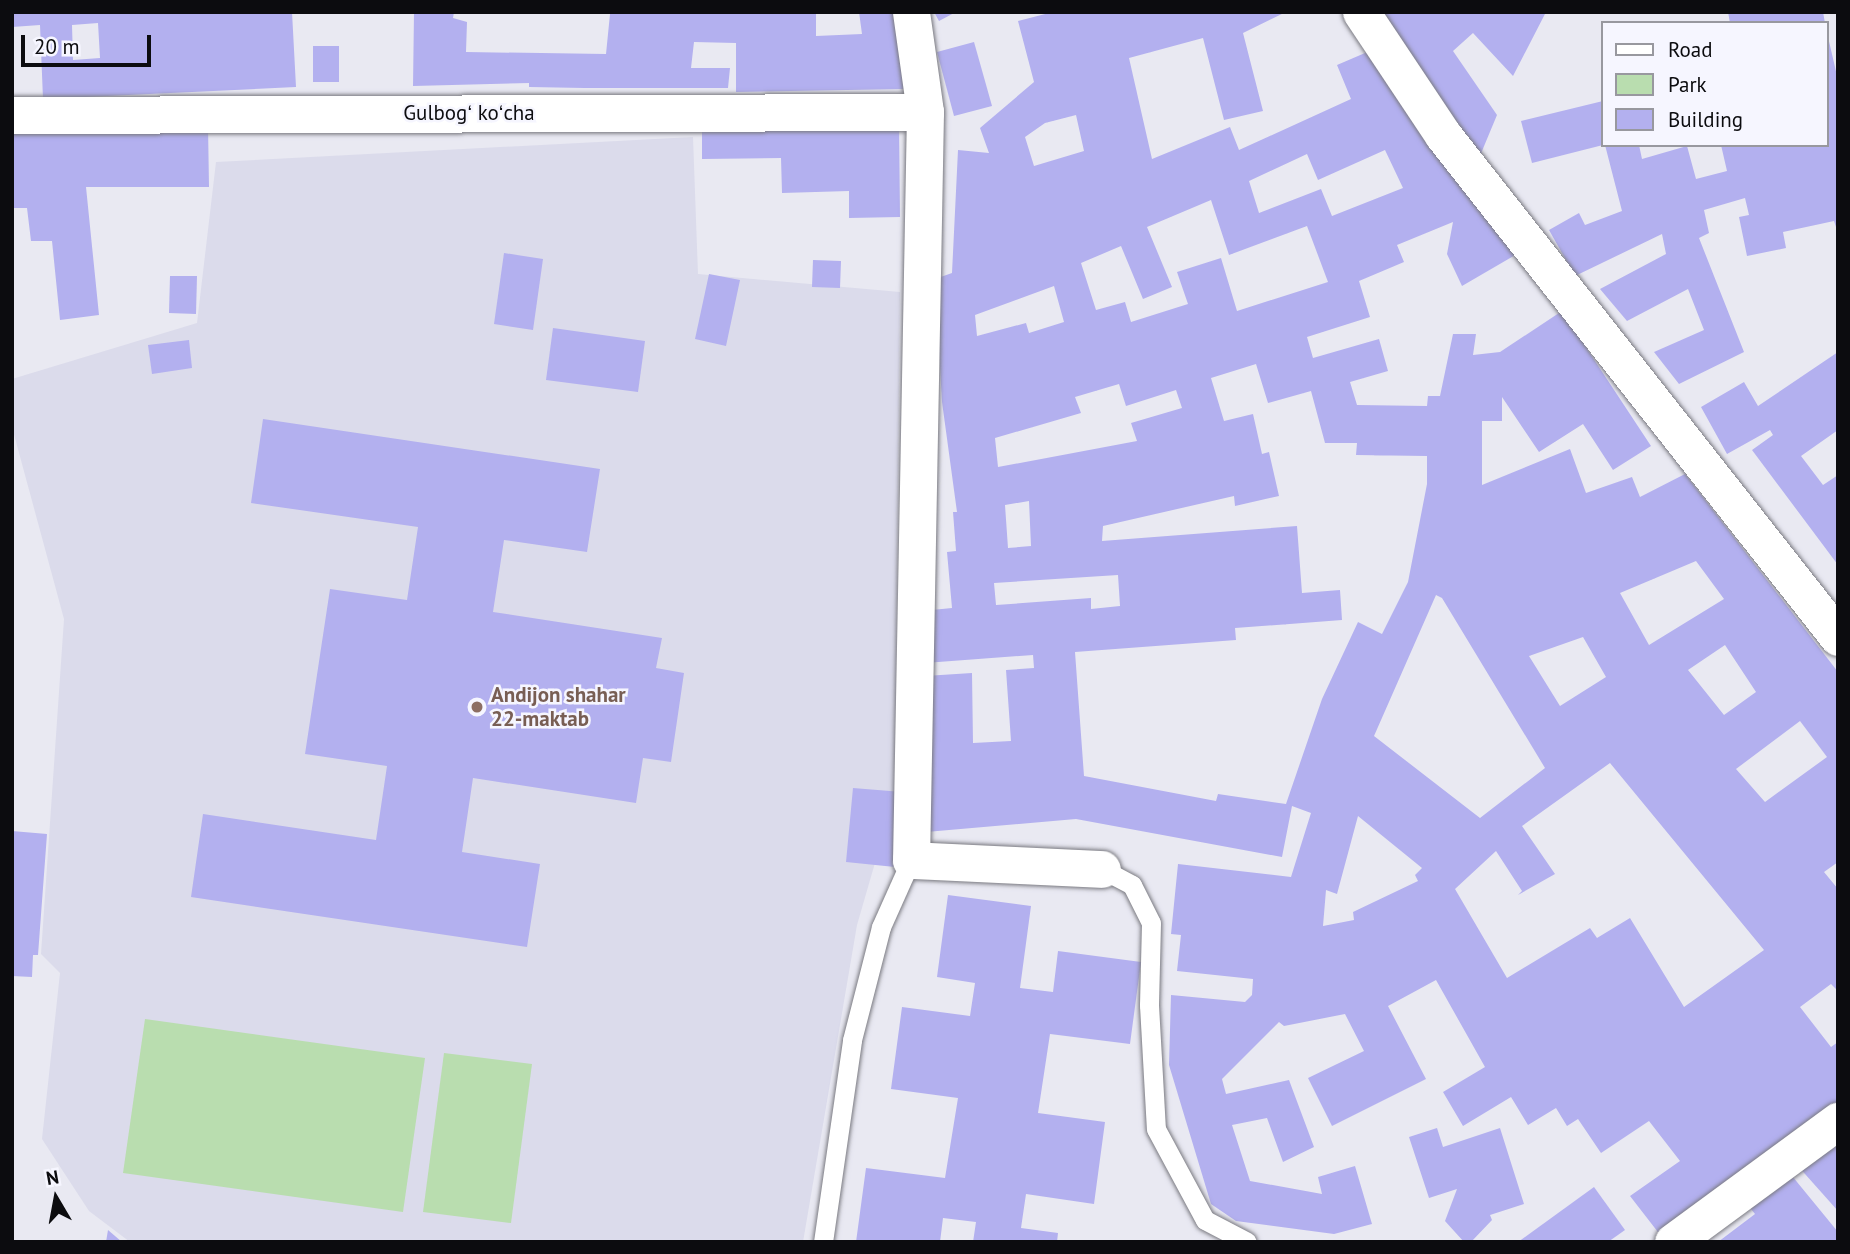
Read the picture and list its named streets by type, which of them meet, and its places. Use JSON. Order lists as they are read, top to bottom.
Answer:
{
  "streets": {
    "street": ["Gulbogʻ koʻcha"]
  },
  "places": ["Andijon shahar 22-maktab"],
  "legend": ["Road", "Park", "Building"],
  "scale_bar": "20 m",
  "north": "top"
}
